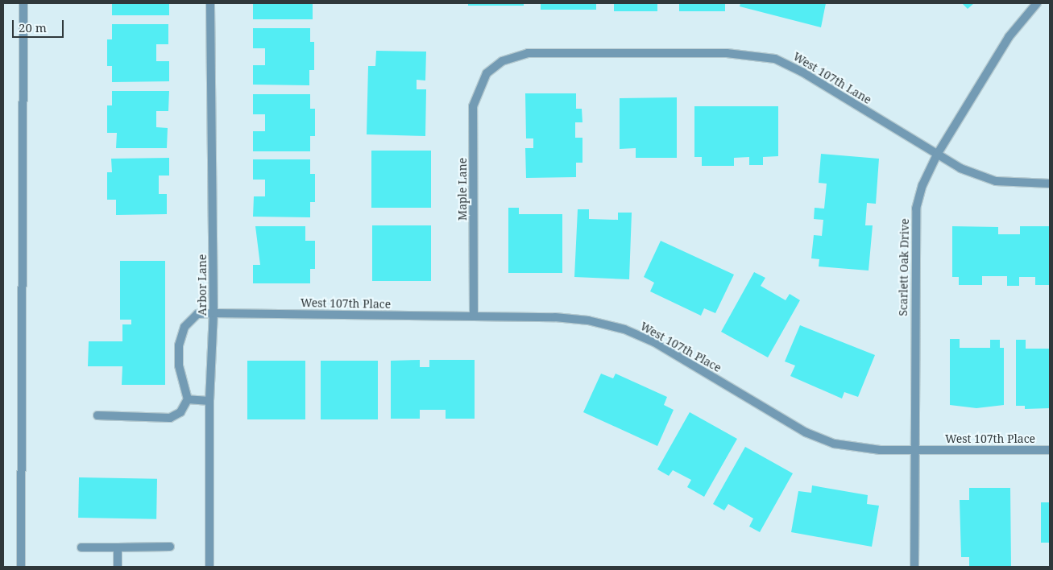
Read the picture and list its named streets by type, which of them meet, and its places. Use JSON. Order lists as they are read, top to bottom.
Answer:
{
  "streets": {
    "street": [
      "West 107th Lane",
      "Maple Lane",
      "Scarlett Oak Drive",
      "Arbor Lane",
      "West 107th Place"
    ]
  },
  "crossings": [
    ["West 107th Lane", "Maple Lane"],
    ["West 107th Lane", "Scarlett Oak Drive"],
    ["Maple Lane", "West 107th Place"],
    ["Scarlett Oak Drive", "West 107th Place"],
    ["Arbor Lane", "West 107th Place"]
  ],
  "scale_bar": "20 m"
}
